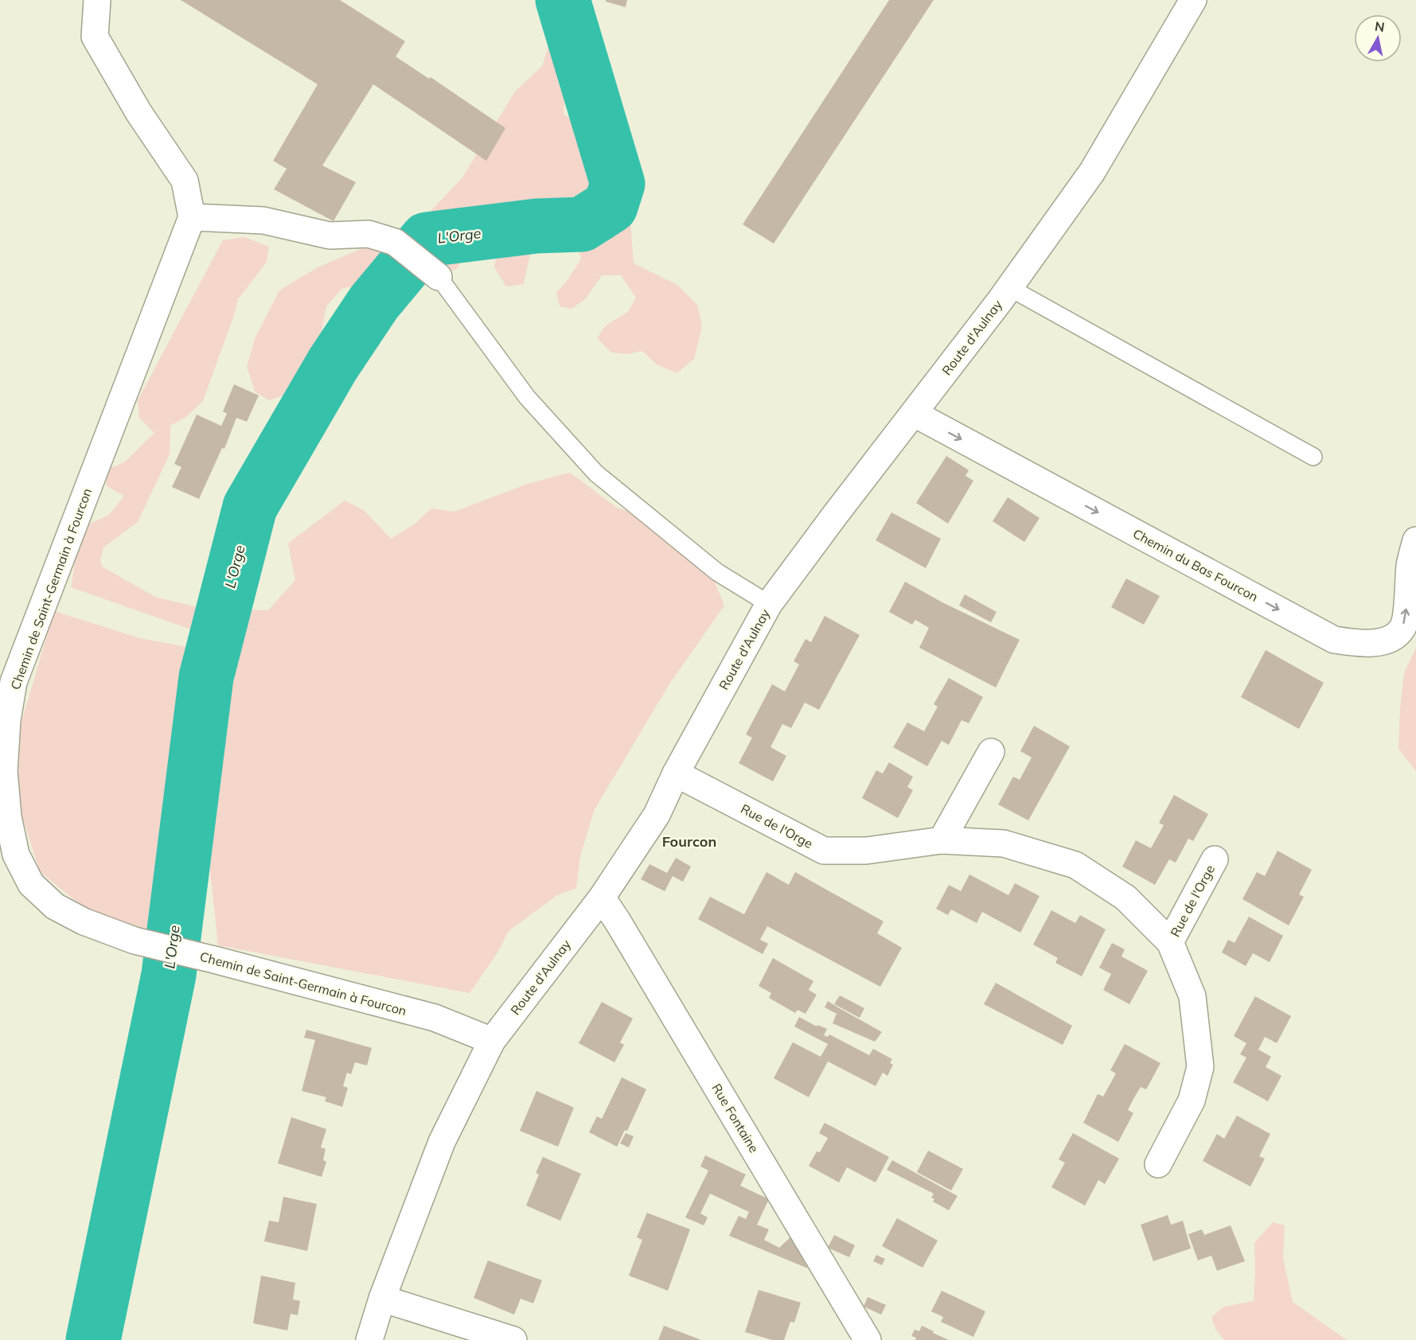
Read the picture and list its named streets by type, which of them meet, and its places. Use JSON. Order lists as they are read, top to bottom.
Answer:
{
  "streets": {
    "street": [
      "Route d'Aulnay",
      "Chemin du Bas Fourcon",
      "Chemin de Saint-Germain à Fourcon",
      "Rue de l'Orge",
      "Rue Fontaine"
    ]
  },
  "crossings": [
    ["Route d'Aulnay", "Chemin du Bas Fourcon"],
    ["Route d'Aulnay", "Chemin de Saint-Germain à Fourcon"],
    ["Route d'Aulnay", "Rue de l'Orge"],
    ["Route d'Aulnay", "Rue Fontaine"]
  ],
  "one_way": ["Chemin du Bas Fourcon"],
  "districts": ["Fourcon"],
  "water": ["L'Orge"],
  "north": "top"
}
